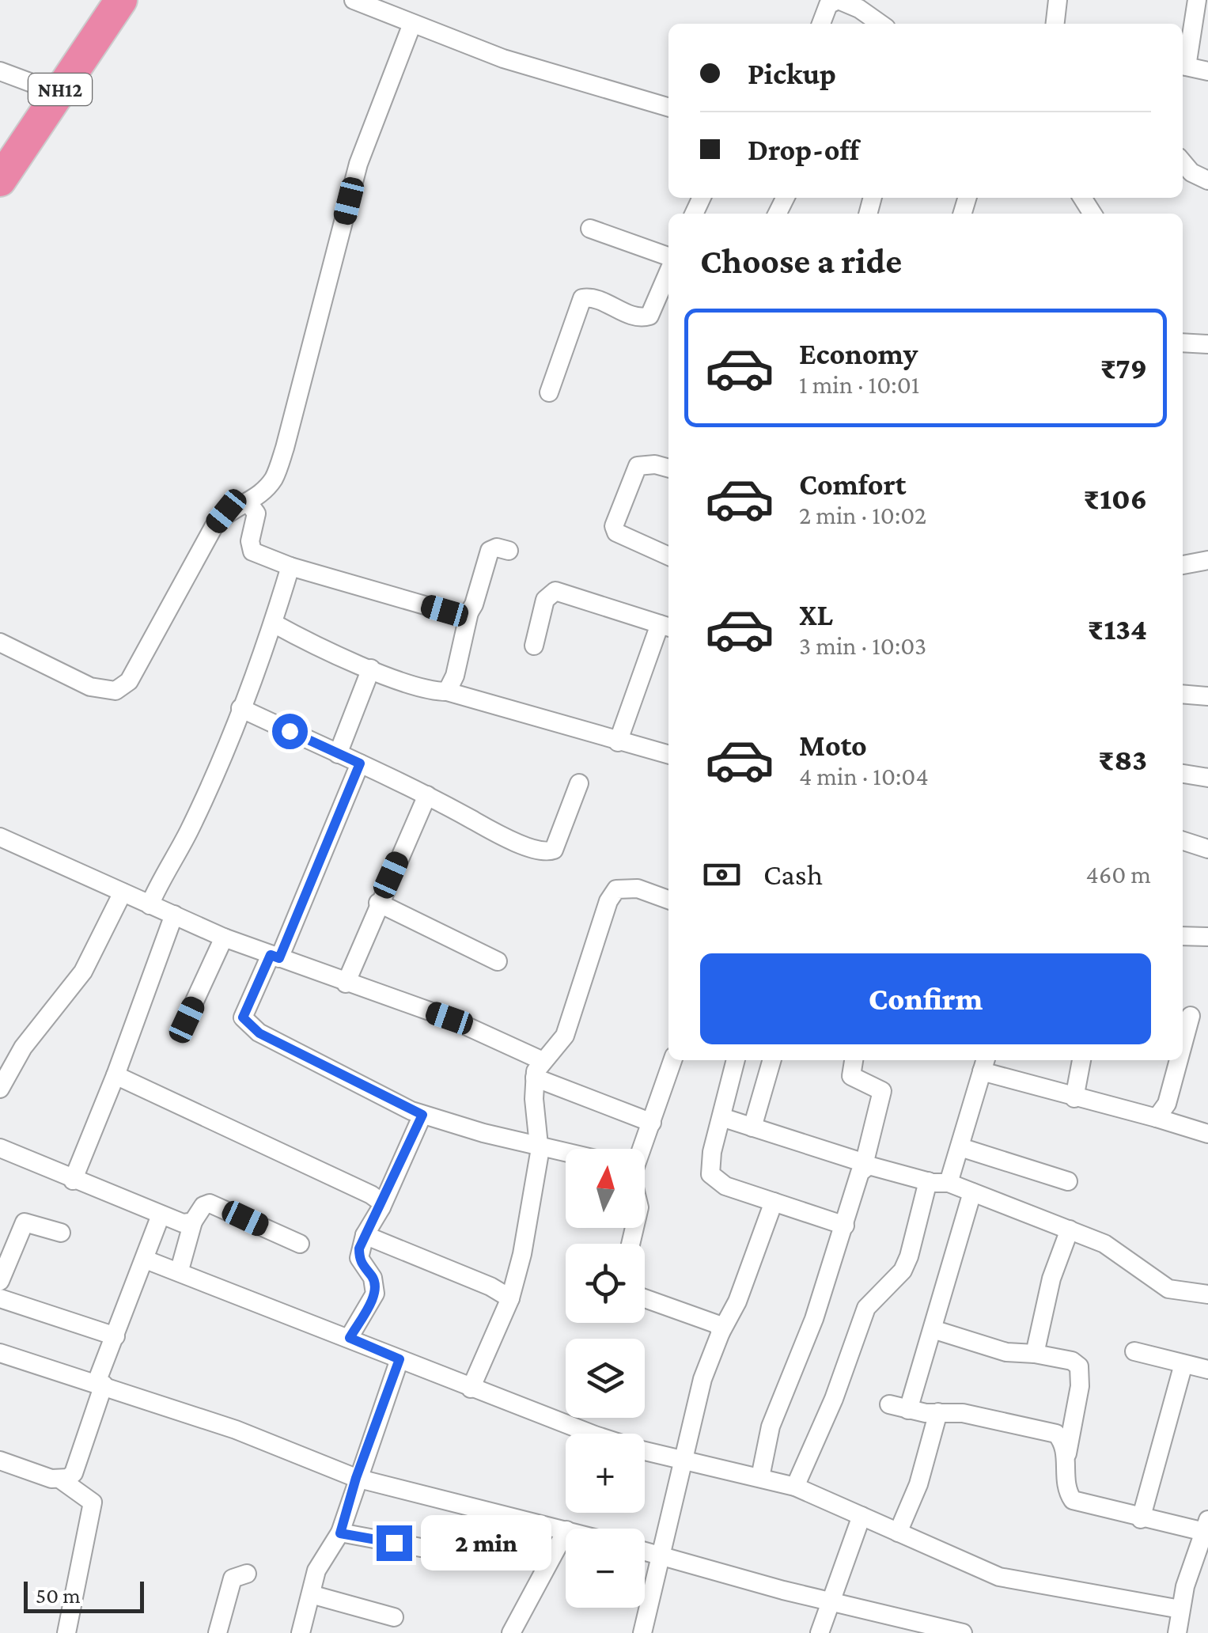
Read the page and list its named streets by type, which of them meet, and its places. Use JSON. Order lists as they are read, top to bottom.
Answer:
{
  "streets": {
    "highway": ["NH12"]
  },
  "scale_bar": "50 m",
  "north": "top",
  "page": {
    "banner": ["Pickup", "Drop-off"],
    "heading": "Choose a ride",
    "list": [
      {
        "name": "Economy",
        "note": "1 min · 10:01",
        "value": "₹79"
      },
      {
        "name": "Comfort",
        "note": "2 min · 10:02",
        "value": "₹106"
      },
      {
        "name": "XL",
        "note": "3 min · 10:03",
        "value": "₹134"
      },
      {
        "name": "Moto",
        "note": "4 min · 10:04",
        "value": "₹83"
      }
    ],
    "pay": ["Cash", "460 m"],
    "buttons": "Confirm",
    "map_buttons": ["+", "−"],
    "bubble": "2 min",
    "scale": "50 m"
  }
}
